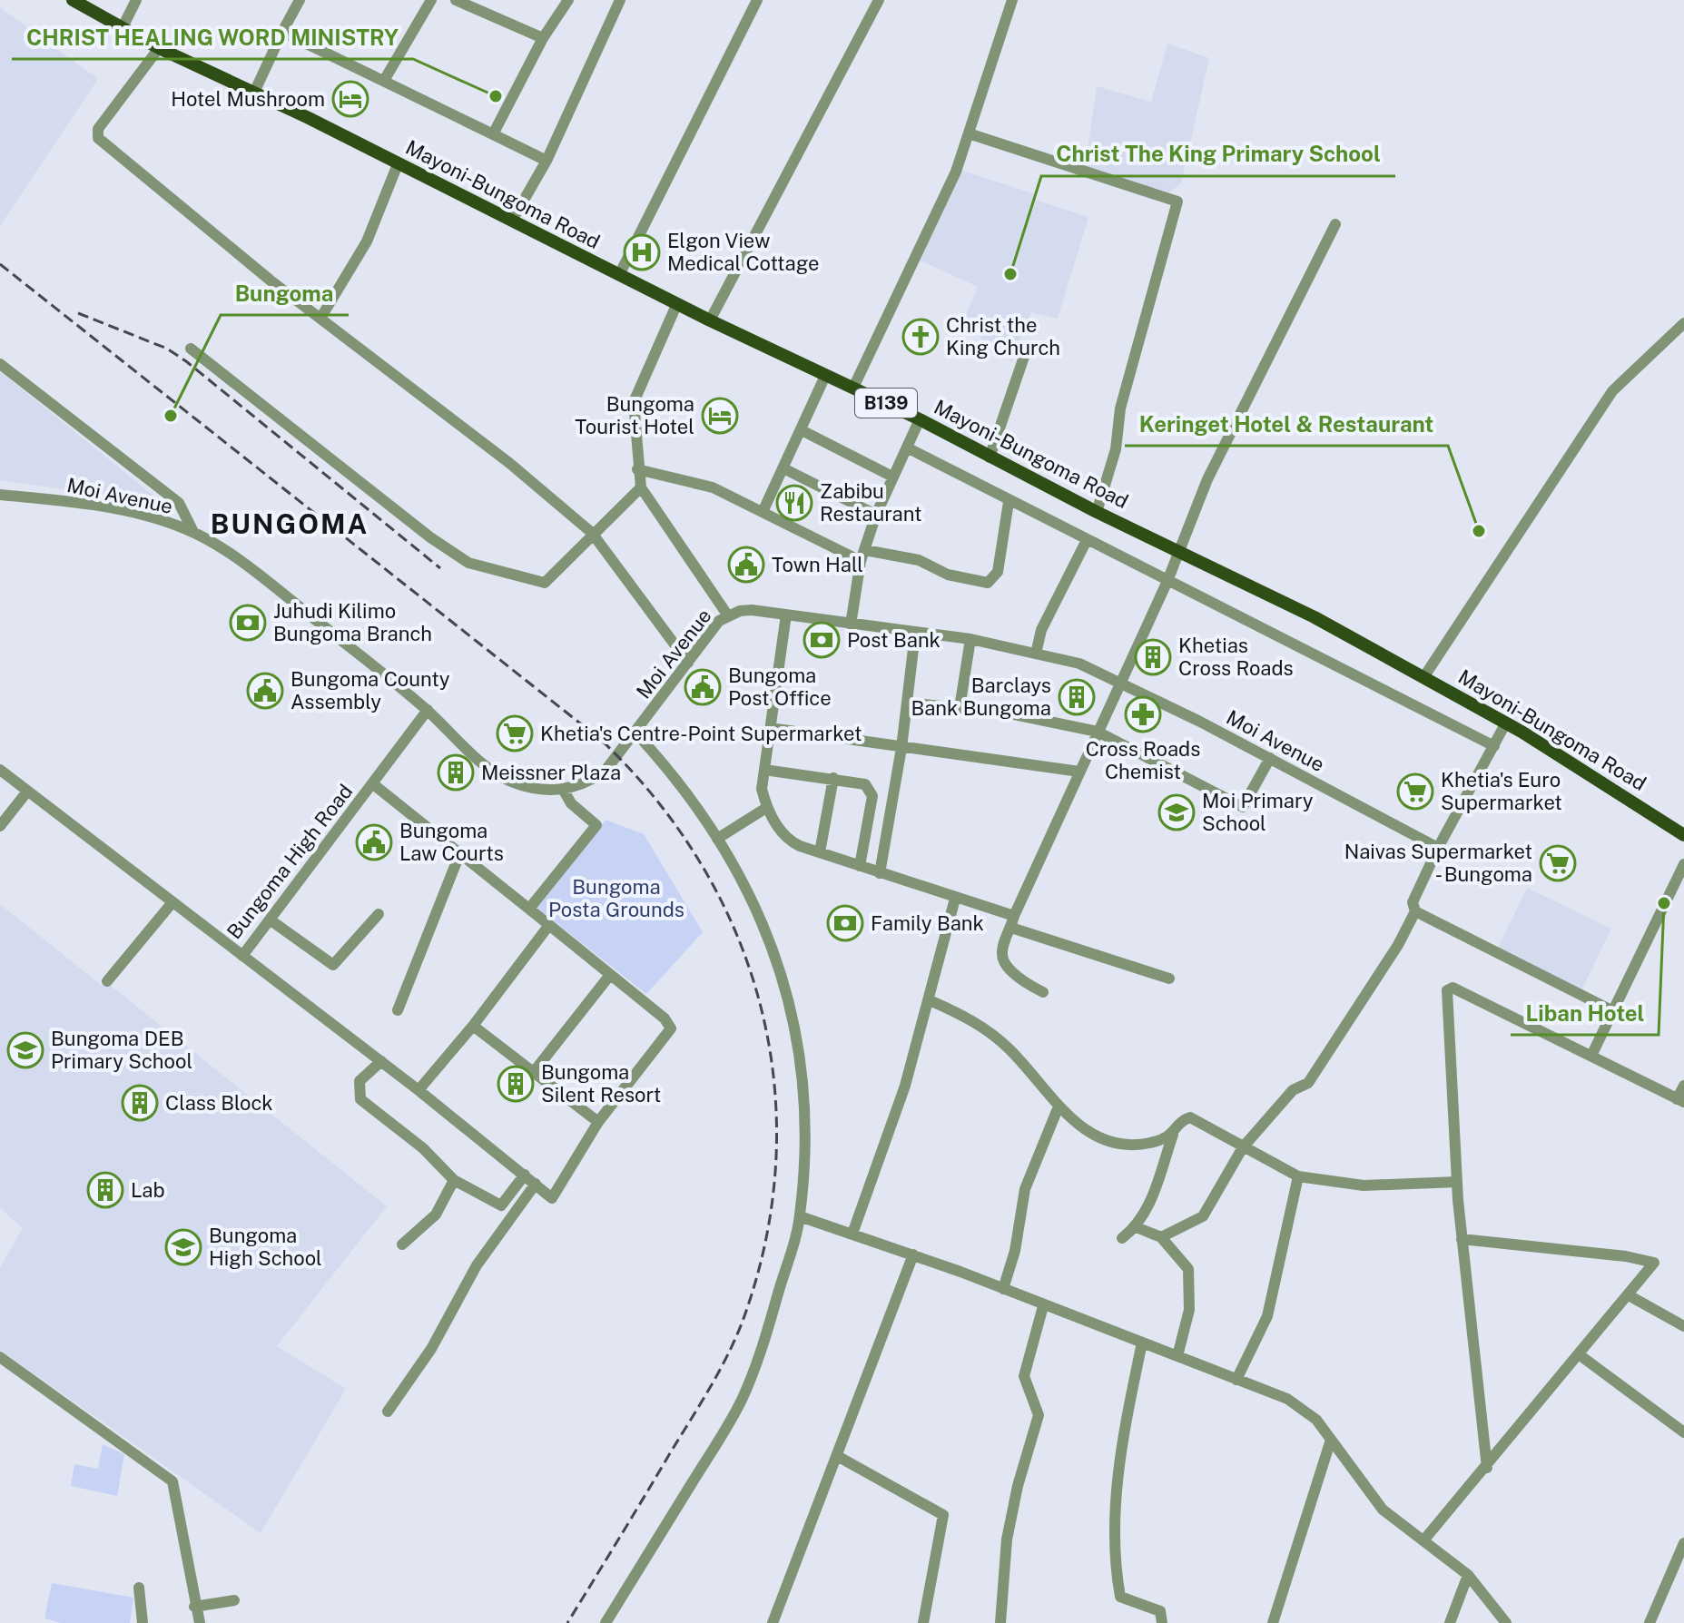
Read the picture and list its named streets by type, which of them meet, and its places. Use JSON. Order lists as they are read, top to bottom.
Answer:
{
  "streets": {
    "main road": ["Mayoni-Bungoma Road", "B139"],
    "street": ["Moi Avenue", "Bungoma High Road"]
  },
  "crossings": [
    ["Moi Avenue", "Bungoma High Road"]
  ],
  "districts": ["BUNGOMA"],
  "parks": ["Bungoma Posta Grounds"],
  "places": {
    "other": [
      "CHRIST HEALING WORD MINISTRY",
      "Christ The King Primary School",
      "Bungoma",
      "Keringet Hotel & Restaurant",
      "Liban Hotel"
    ],
    "hotel": ["Hotel Mushroom", "Bungoma Tourist Hotel"],
    "hospital": ["Elgon View Medical Cottage"],
    "church": ["Christ the King Church"],
    "restaurant": ["Zabibu Restaurant"],
    "public building": [
      "Town Hall",
      "Bungoma Post Office",
      "Bungoma County Assembly",
      "Bungoma Law Courts"
    ],
    "bank": ["Juhudi Kilimo Bungoma Branch", "Post Bank", "Family Bank"],
    "building": [
      "Khetias Cross Roads",
      "Barclays Bank Bungoma",
      "Meissner Plaza",
      "Bungoma Silent Resort",
      "Class Block",
      "Lab"
    ],
    "pharmacy": ["Cross Roads Chemist"],
    "supermarket": ["Khetia's Centre-Point Supermarket", "Khetia's Euro Supermarket", "Naivas Supermarket - Bungoma"],
    "school or university": ["Moi Primary School", "Bungoma DEB Primary School", "Bungoma High School"]
  }
}
